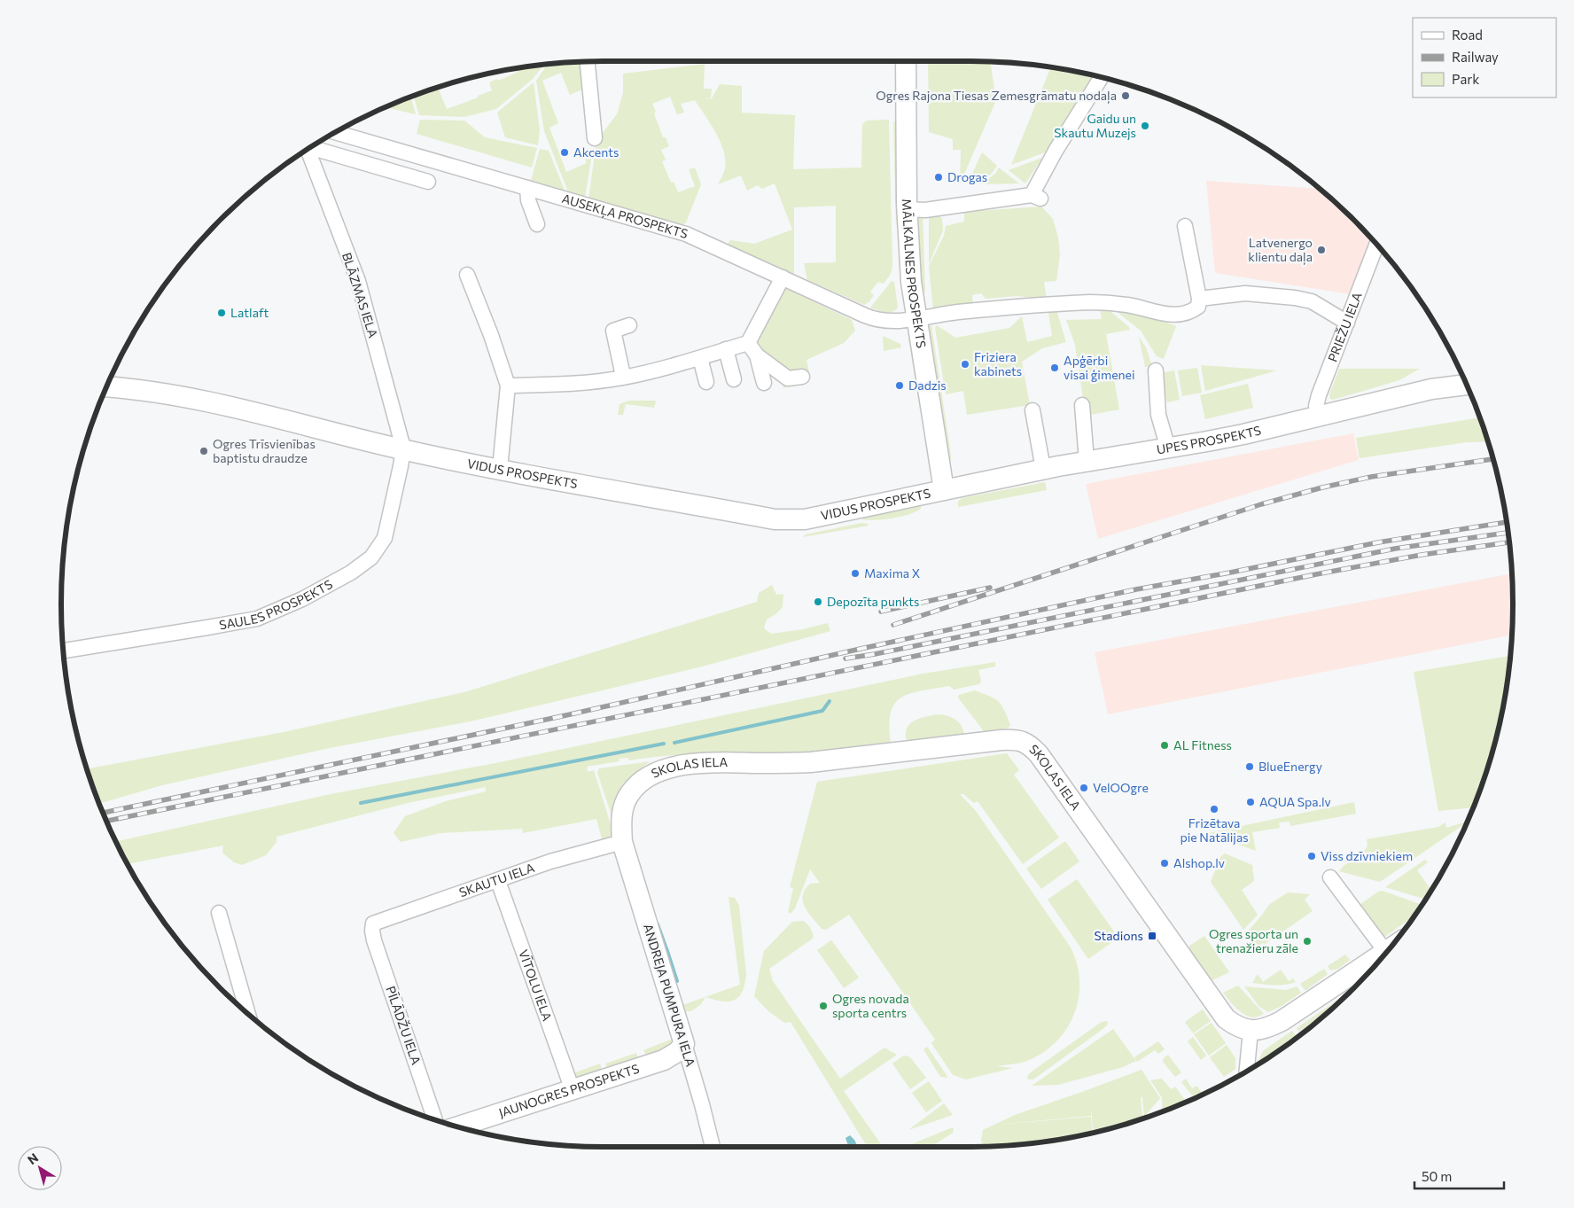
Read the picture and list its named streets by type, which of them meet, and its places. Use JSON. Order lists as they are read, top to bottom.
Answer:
{
  "streets": {
    "main road": [
      "MĀLKALNES PROSPEKTS",
      "UPES PROSPEKTS",
      "VIDUS PROSPEKTS",
      "SKOLAS IELA",
      "ANDREJA PUMPURA IELA",
      "JAUNOGRES PROSPEKTS"
    ],
    "street": [
      "AUSEKĻA PROSPEKTS",
      "BLĀZMAS IELA",
      "PRIEŽU IELA",
      "SAULES PROSPEKTS",
      "SKAUTU IELA",
      "VĪTOLU IELA",
      "PĪLĀDŽU IELA"
    ]
  },
  "crossings": [
    ["AUSEKĻA PROSPEKTS", "MĀLKALNES PROSPEKTS"],
    ["MĀLKALNES PROSPEKTS", "UPES PROSPEKTS"],
    ["MĀLKALNES PROSPEKTS", "VIDUS PROSPEKTS"],
    ["BLĀZMAS IELA", "VIDUS PROSPEKTS"],
    ["BLĀZMAS IELA", "SAULES PROSPEKTS"],
    ["PRIEŽU IELA", "UPES PROSPEKTS"],
    ["UPES PROSPEKTS", "VIDUS PROSPEKTS"],
    ["VIDUS PROSPEKTS", "SAULES PROSPEKTS"],
    ["SKOLAS IELA", "SKAUTU IELA"],
    ["SKOLAS IELA", "ANDREJA PUMPURA IELA"],
    ["SKAUTU IELA", "VĪTOLU IELA"],
    ["SKAUTU IELA", "ANDREJA PUMPURA IELA"],
    ["SKAUTU IELA", "PĪLĀDŽU IELA"],
    ["VĪTOLU IELA", "JAUNOGRES PROSPEKTS"],
    ["ANDREJA PUMPURA IELA", "JAUNOGRES PROSPEKTS"]
  ],
  "places": {
    "other": [
      "Ogres Rajona Tiesas Zemesgrāmatu nodaļa",
      "Gaidu un Skautu Muzejs",
      "Akcents",
      "Drogas",
      "Latvenergo klientu daļa",
      "Latlaft",
      "Friziera kabinets",
      "Apģērbi visai ģimenei",
      "Dadzis",
      "Ogres Trīsvienības baptistu draudze",
      "Maxima X",
      "Depozīta punkts",
      "AL Fitness",
      "BlueEnergy",
      "VelOOgre",
      "AQUA Spa.lv",
      "Frizētava pie Natālijas",
      "Viss dzīvniekiem",
      "Alshop.lv",
      "Ogres sporta un trenažieru zāle",
      "Ogres novada sporta centrs"
    ],
    "transit": ["Stadions"]
  },
  "legend": ["Road", "Railway", "Park"],
  "scale_bar": "50 m",
  "north": "top left"
}
